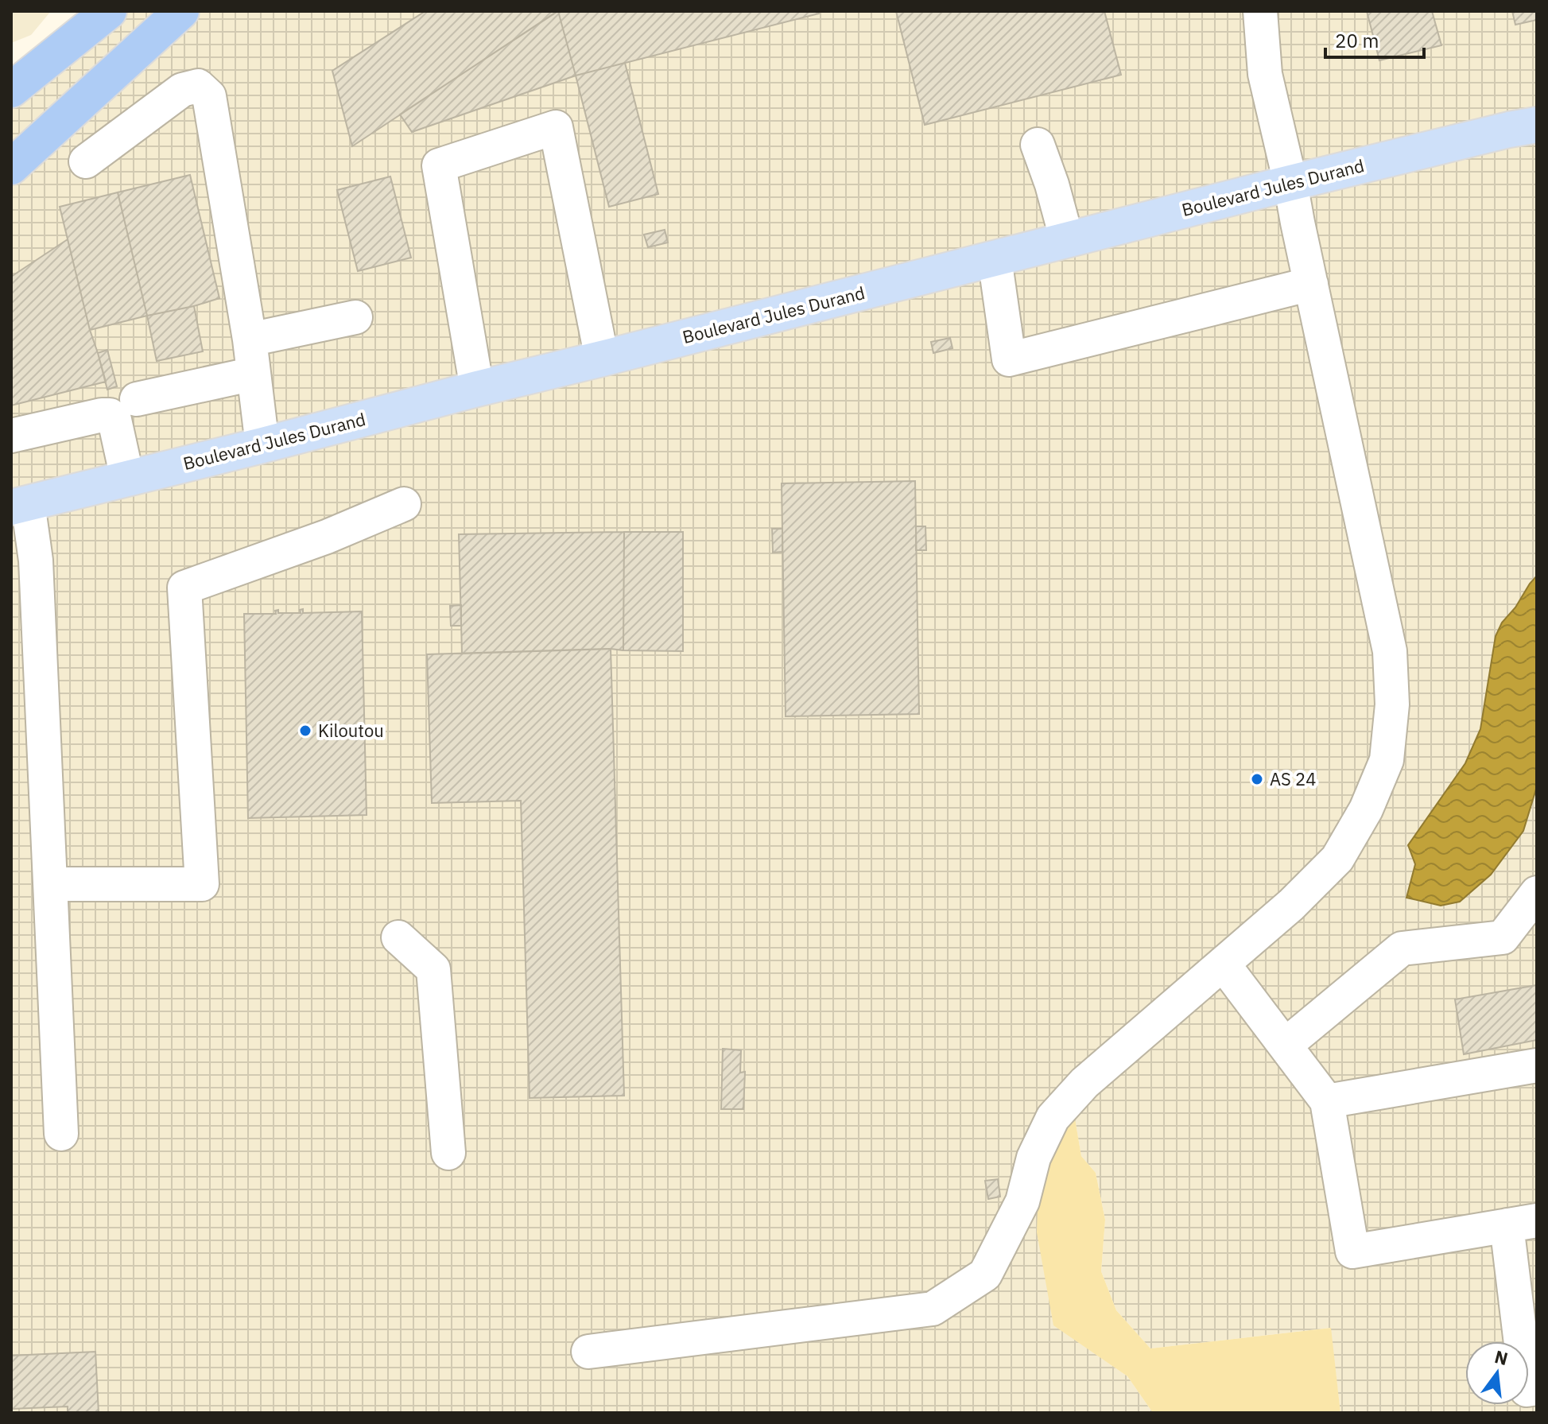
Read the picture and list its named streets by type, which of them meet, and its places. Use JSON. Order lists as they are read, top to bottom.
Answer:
{
  "streets": {
    "main road": ["Boulevard Jules Durand"]
  },
  "places": ["Kiloutou", "AS 24"],
  "scale_bar": "20 m",
  "north": "top"
}
